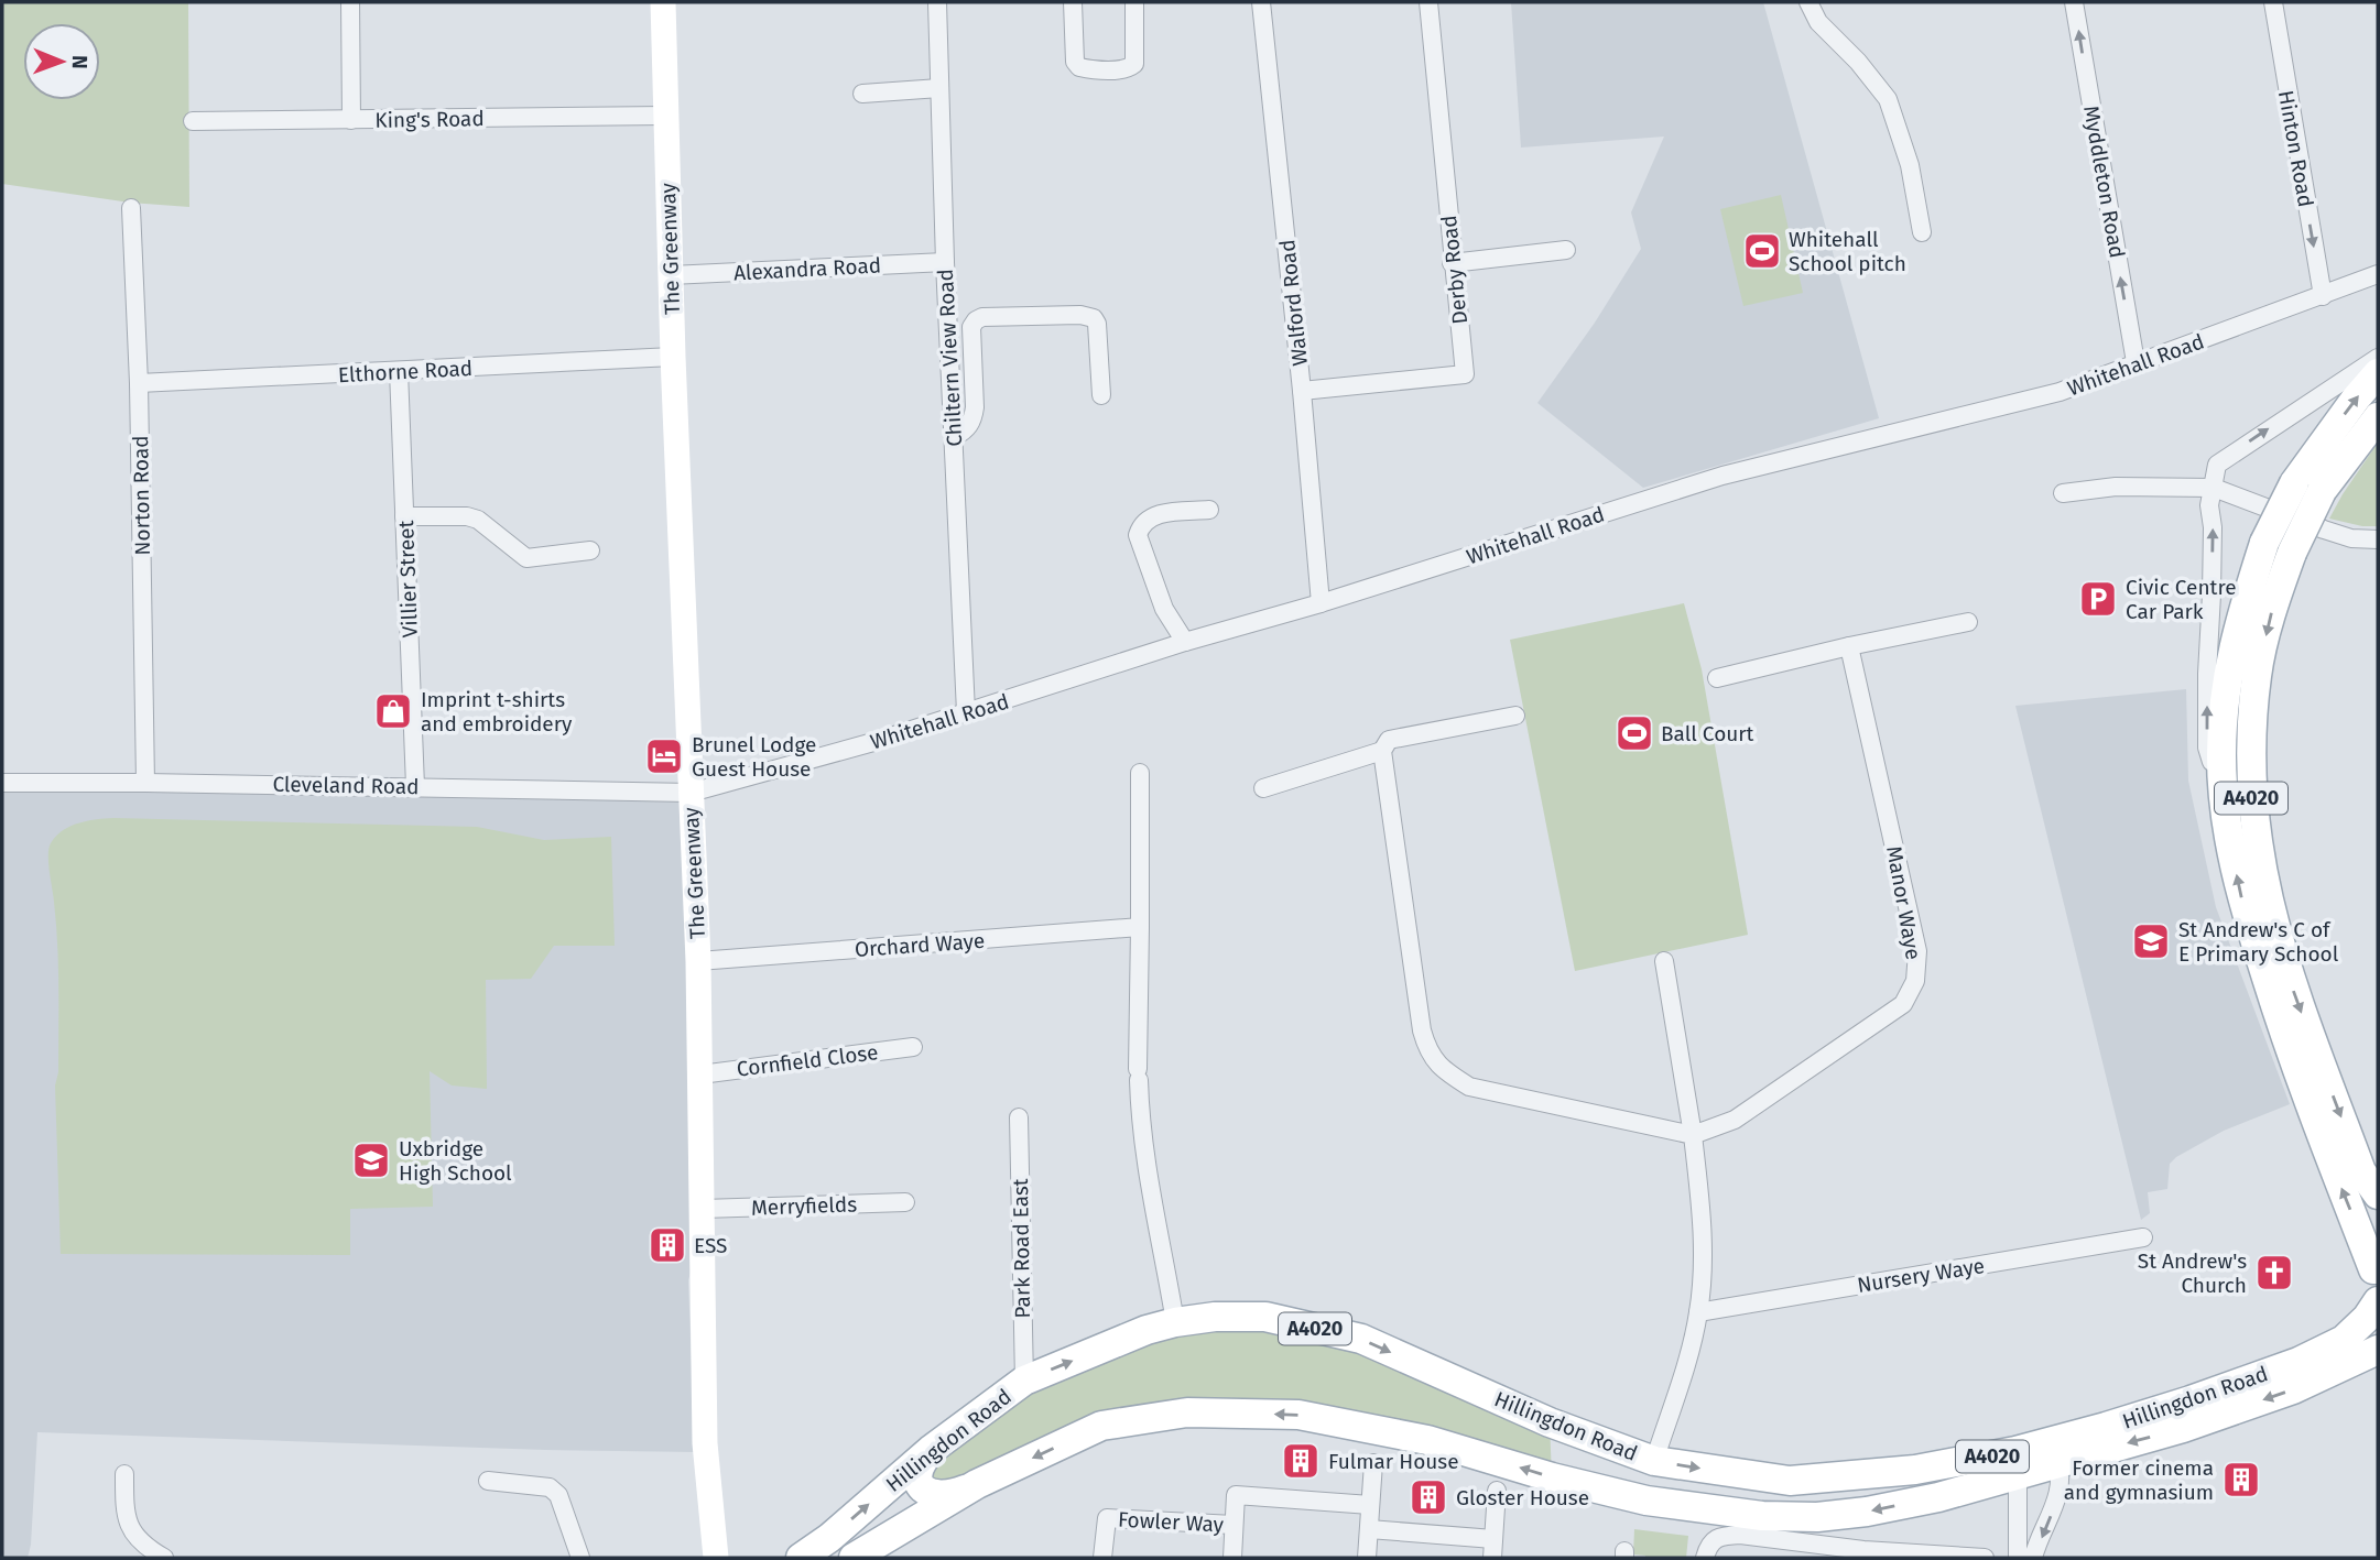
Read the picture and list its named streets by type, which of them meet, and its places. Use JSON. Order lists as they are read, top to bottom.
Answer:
{
  "streets": {
    "main road": ["A4020", "Hillingdon Road"],
    "street": [
      "King's Road",
      "Hinton Road",
      "Myddleton Road",
      "The Greenway",
      "Alexandra Road",
      "Derby Road",
      "Walford Road",
      "Chiltern View Road",
      "Whitehall Road",
      "Elthorne Road",
      "Norton Road",
      "Villier Street",
      "Cleveland Road",
      "Manor Waye",
      "Orchard Waye",
      "Cornfield Close",
      "Merryfields",
      "Park Road East",
      "Nursery Waye",
      "Fowler Way"
    ]
  },
  "crossings": [
    ["King's Road", "The Greenway"],
    ["Hinton Road", "Whitehall Road"],
    ["Myddleton Road", "Whitehall Road"],
    ["The Greenway", "Alexandra Road"],
    ["The Greenway", "Whitehall Road"],
    ["The Greenway", "Elthorne Road"],
    ["The Greenway", "Cleveland Road"],
    ["The Greenway", "Orchard Waye"],
    ["The Greenway", "Cornfield Close"],
    ["The Greenway", "Merryfields"],
    ["Alexandra Road", "Chiltern View Road"],
    ["Derby Road", "Walford Road"],
    ["Walford Road", "Whitehall Road"],
    ["Chiltern View Road", "Whitehall Road"],
    ["Whitehall Road", "Cleveland Road"],
    ["Elthorne Road", "Norton Road"],
    ["Elthorne Road", "Villier Street"],
    ["Norton Road", "Cleveland Road"],
    ["Villier Street", "Cleveland Road"],
    ["A4020", "Hillingdon Road"],
    ["Park Road East", "Hillingdon Road"]
  ],
  "one_way": ["Hinton Road", "Myddleton Road"],
  "places": {
    "sports": ["Whitehall School pitch", "Ball Court"],
    "parking": ["Civic Centre Car Park"],
    "shop": ["Imprint t-shirts and embroidery"],
    "hotel": ["Brunel Lodge Guest House"],
    "school or university": ["St Andrew's C of E Primary School", "Uxbridge High School"],
    "building": [
      "ESS",
      "Fulmar House",
      "Former cinema and gymnasium",
      "Gloster House"
    ],
    "church": ["St Andrew's Church"]
  },
  "north": "right"
}
